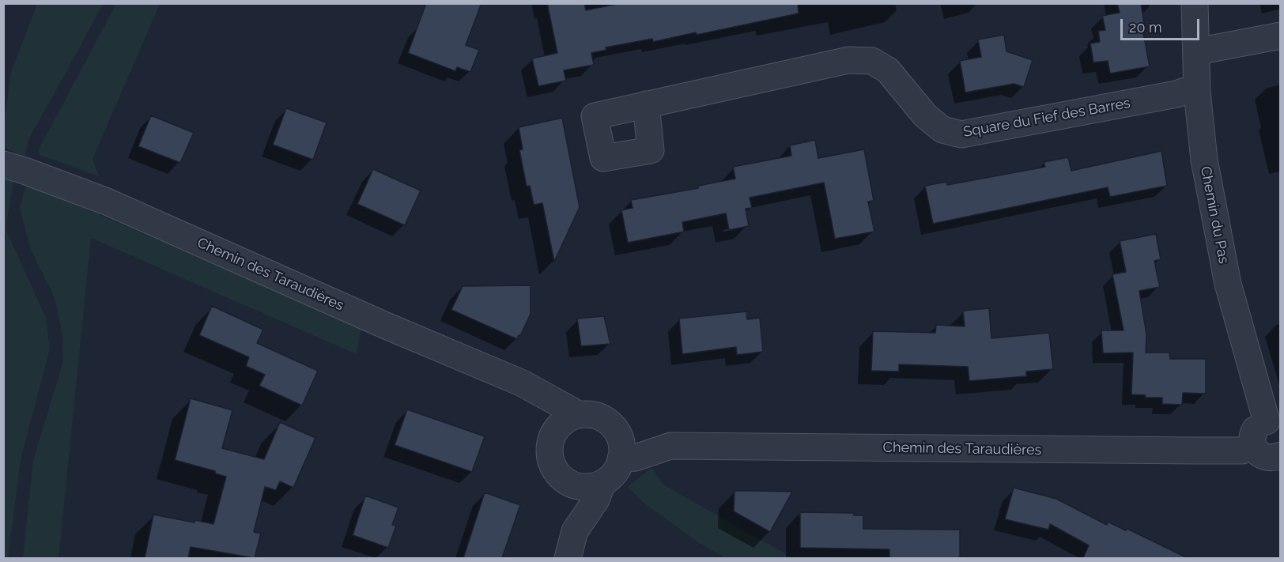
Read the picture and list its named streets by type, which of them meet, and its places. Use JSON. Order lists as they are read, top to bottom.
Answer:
{
  "streets": {
    "street": ["Square du Fief des Barres", "Chemin du Pas", "Chemin des Taraudières"]
  },
  "crossings": [
    ["Square du Fief des Barres", "Chemin du Pas"]
  ],
  "scale_bar": "20 m"
}
